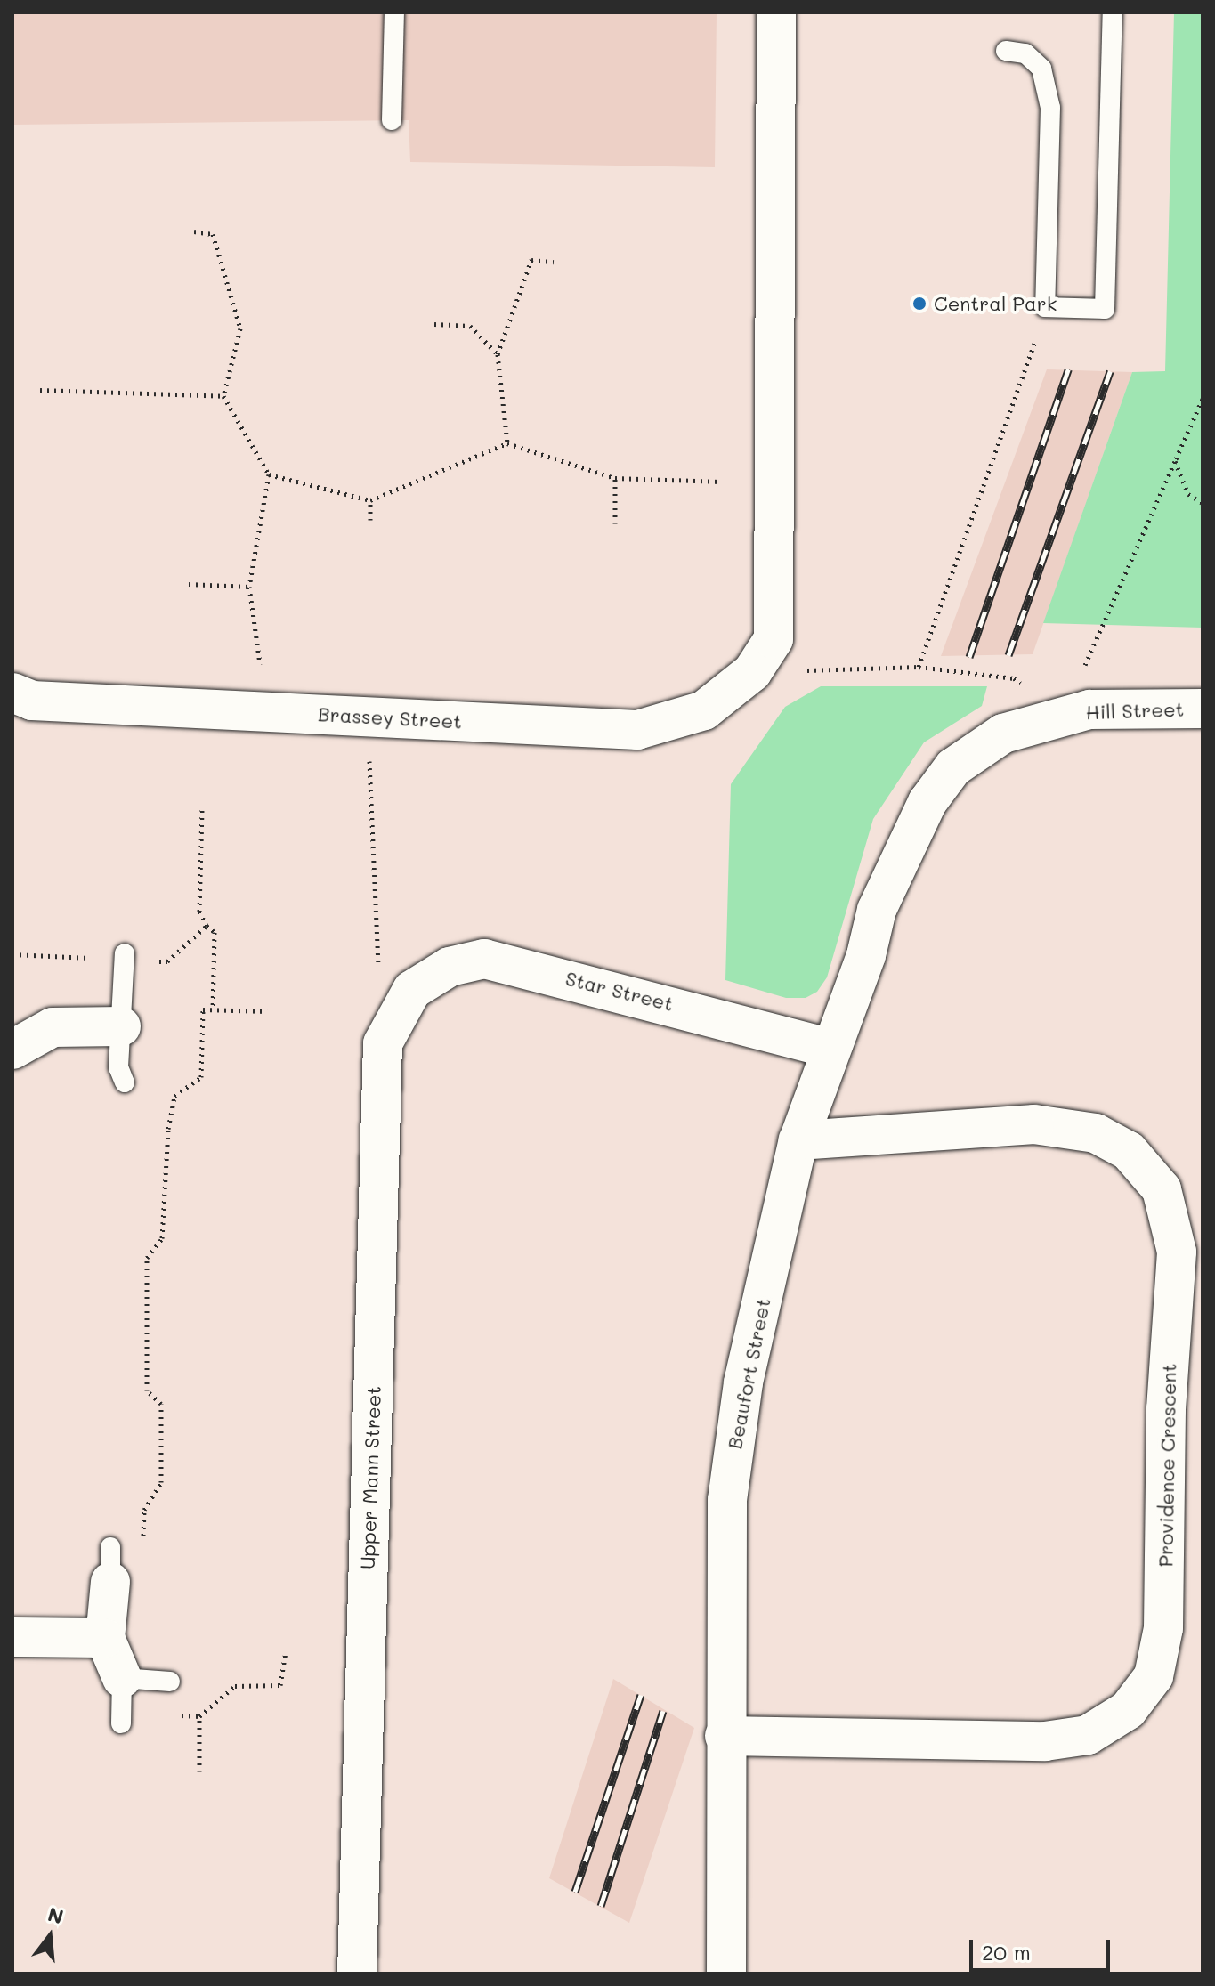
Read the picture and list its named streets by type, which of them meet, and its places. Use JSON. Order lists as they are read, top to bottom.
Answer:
{
  "streets": {
    "street": [
      "Hill Street",
      "Brassey Street",
      "Star Street",
      "Beaufort Street",
      "Providence Crescent",
      "Upper Mann Street"
    ]
  },
  "crossings": [
    ["Hill Street", "Beaufort Street"],
    ["Star Street", "Beaufort Street"],
    ["Star Street", "Upper Mann Street"],
    ["Beaufort Street", "Providence Crescent"]
  ],
  "places": ["Central Park"],
  "scale_bar": "20 m",
  "north": "top"
}
